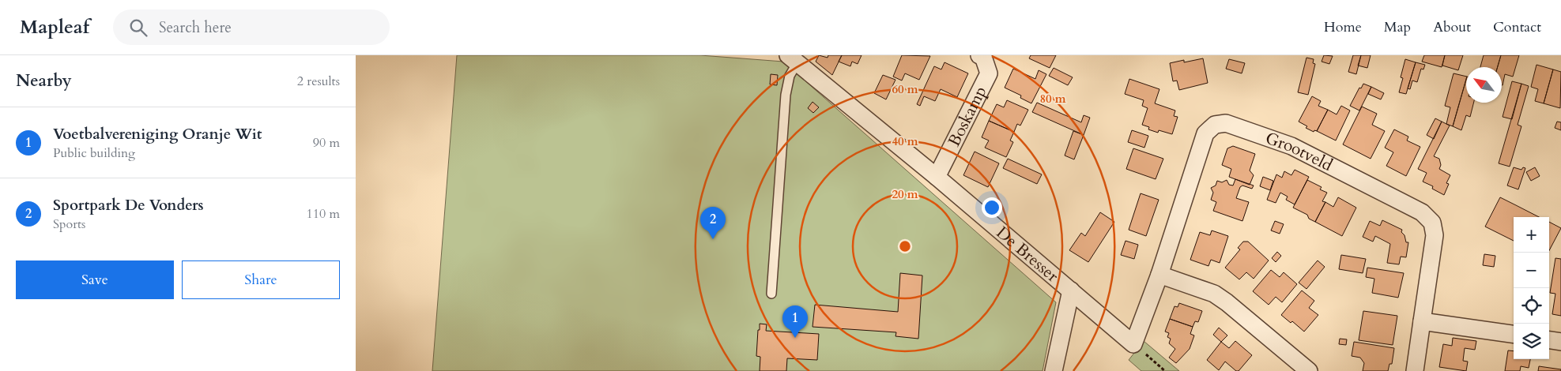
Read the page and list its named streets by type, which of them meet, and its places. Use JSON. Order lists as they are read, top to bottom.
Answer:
{
  "streets": {
    "street": ["Boskamp", "Grootveld", "De Bresser"]
  },
  "crossings": [
    ["Boskamp", "De Bresser"],
    ["Grootveld", "De Bresser"]
  ],
  "north": "top left",
  "page": {
    "header": "Mapleaf",
    "search": "Search here",
    "nav": [
      "Home",
      "Map",
      "About",
      "Contact"
    ],
    "heading": ["Nearby", "2 results"],
    "list": [
      {
        "mark": "1",
        "name": "Voetbalvereniging Oranje Wit",
        "note": "Public building",
        "value": "90 m"
      },
      {
        "mark": "2",
        "name": "Sportpark De Vonders",
        "note": "Sports",
        "value": "110 m"
      }
    ],
    "pins": ["2", "1"],
    "map_buttons": ["+", "−"],
    "buttons": ["Save", "Share"]
  },
  "rings": [
    "60 m",
    "80 m",
    "40 m",
    "20 m"
  ]
}
